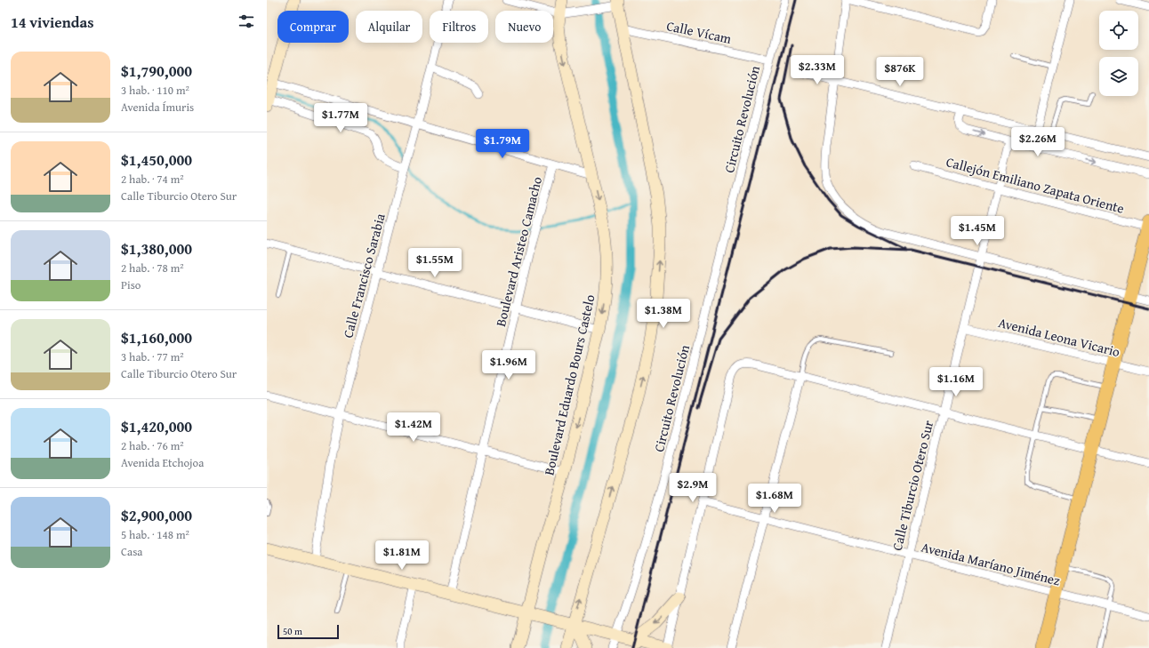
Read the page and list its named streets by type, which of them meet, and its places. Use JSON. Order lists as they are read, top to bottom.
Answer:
{
  "streets": {
    "main road": ["Boulevard Eduardo Bours Castelo"],
    "street": [
      "Calle Vícam",
      "Circuito Revolución",
      "Callejón Emiliano Zapata Oriente",
      "Boulevard Aristeo Camacho",
      "Calle Francisco Sarabia",
      "Avenida Leona Vicario",
      "Calle Tiburcio Otero Sur",
      "Avenida Maríano Jiménez"
    ]
  },
  "crossings": [
    ["Calle Vícam", "Circuito Revolución"],
    ["Callejón Emiliano Zapata Oriente", "Calle Tiburcio Otero Sur"],
    ["Avenida Leona Vicario", "Calle Tiburcio Otero Sur"],
    ["Calle Tiburcio Otero Sur", "Avenida Maríano Jiménez"]
  ],
  "scale_bar": "50 m",
  "page": {
    "heading": "14 viviendas",
    "chip": [
      "Comprar",
      "Alquilar",
      "Filtros",
      "Nuevo"
    ],
    "list": [
      {
        "name": "$1,790,000",
        "note": "3 hab. · 110 m² · Avenida Ímuris"
      },
      {
        "name": "$1,450,000",
        "note": "2 hab. · 74 m² · Calle Tiburcio Otero Sur"
      },
      {
        "name": "$1,380,000",
        "note": "2 hab. · 78 m² · Piso"
      },
      {
        "name": "$1,160,000",
        "note": "3 hab. · 77 m² · Calle Tiburcio Otero Sur"
      },
      {
        "name": "$1,420,000",
        "note": "2 hab. · 76 m² · Avenida Etchojoa"
      },
      {
        "name": "$2,900,000",
        "note": "5 hab. · 148 m² · Casa"
      }
    ],
    "price": [
      "$2.33M",
      "$876K",
      "$1.77M",
      "$2.26M",
      "$1.79M",
      "$1.45M",
      "$1.55M",
      "$1.38M",
      "$1.96M",
      "$1.16M",
      "$1.42M",
      "$2.9M",
      "$1.68M",
      "$1.81M"
    ],
    "scale": "50 m"
  }
}
